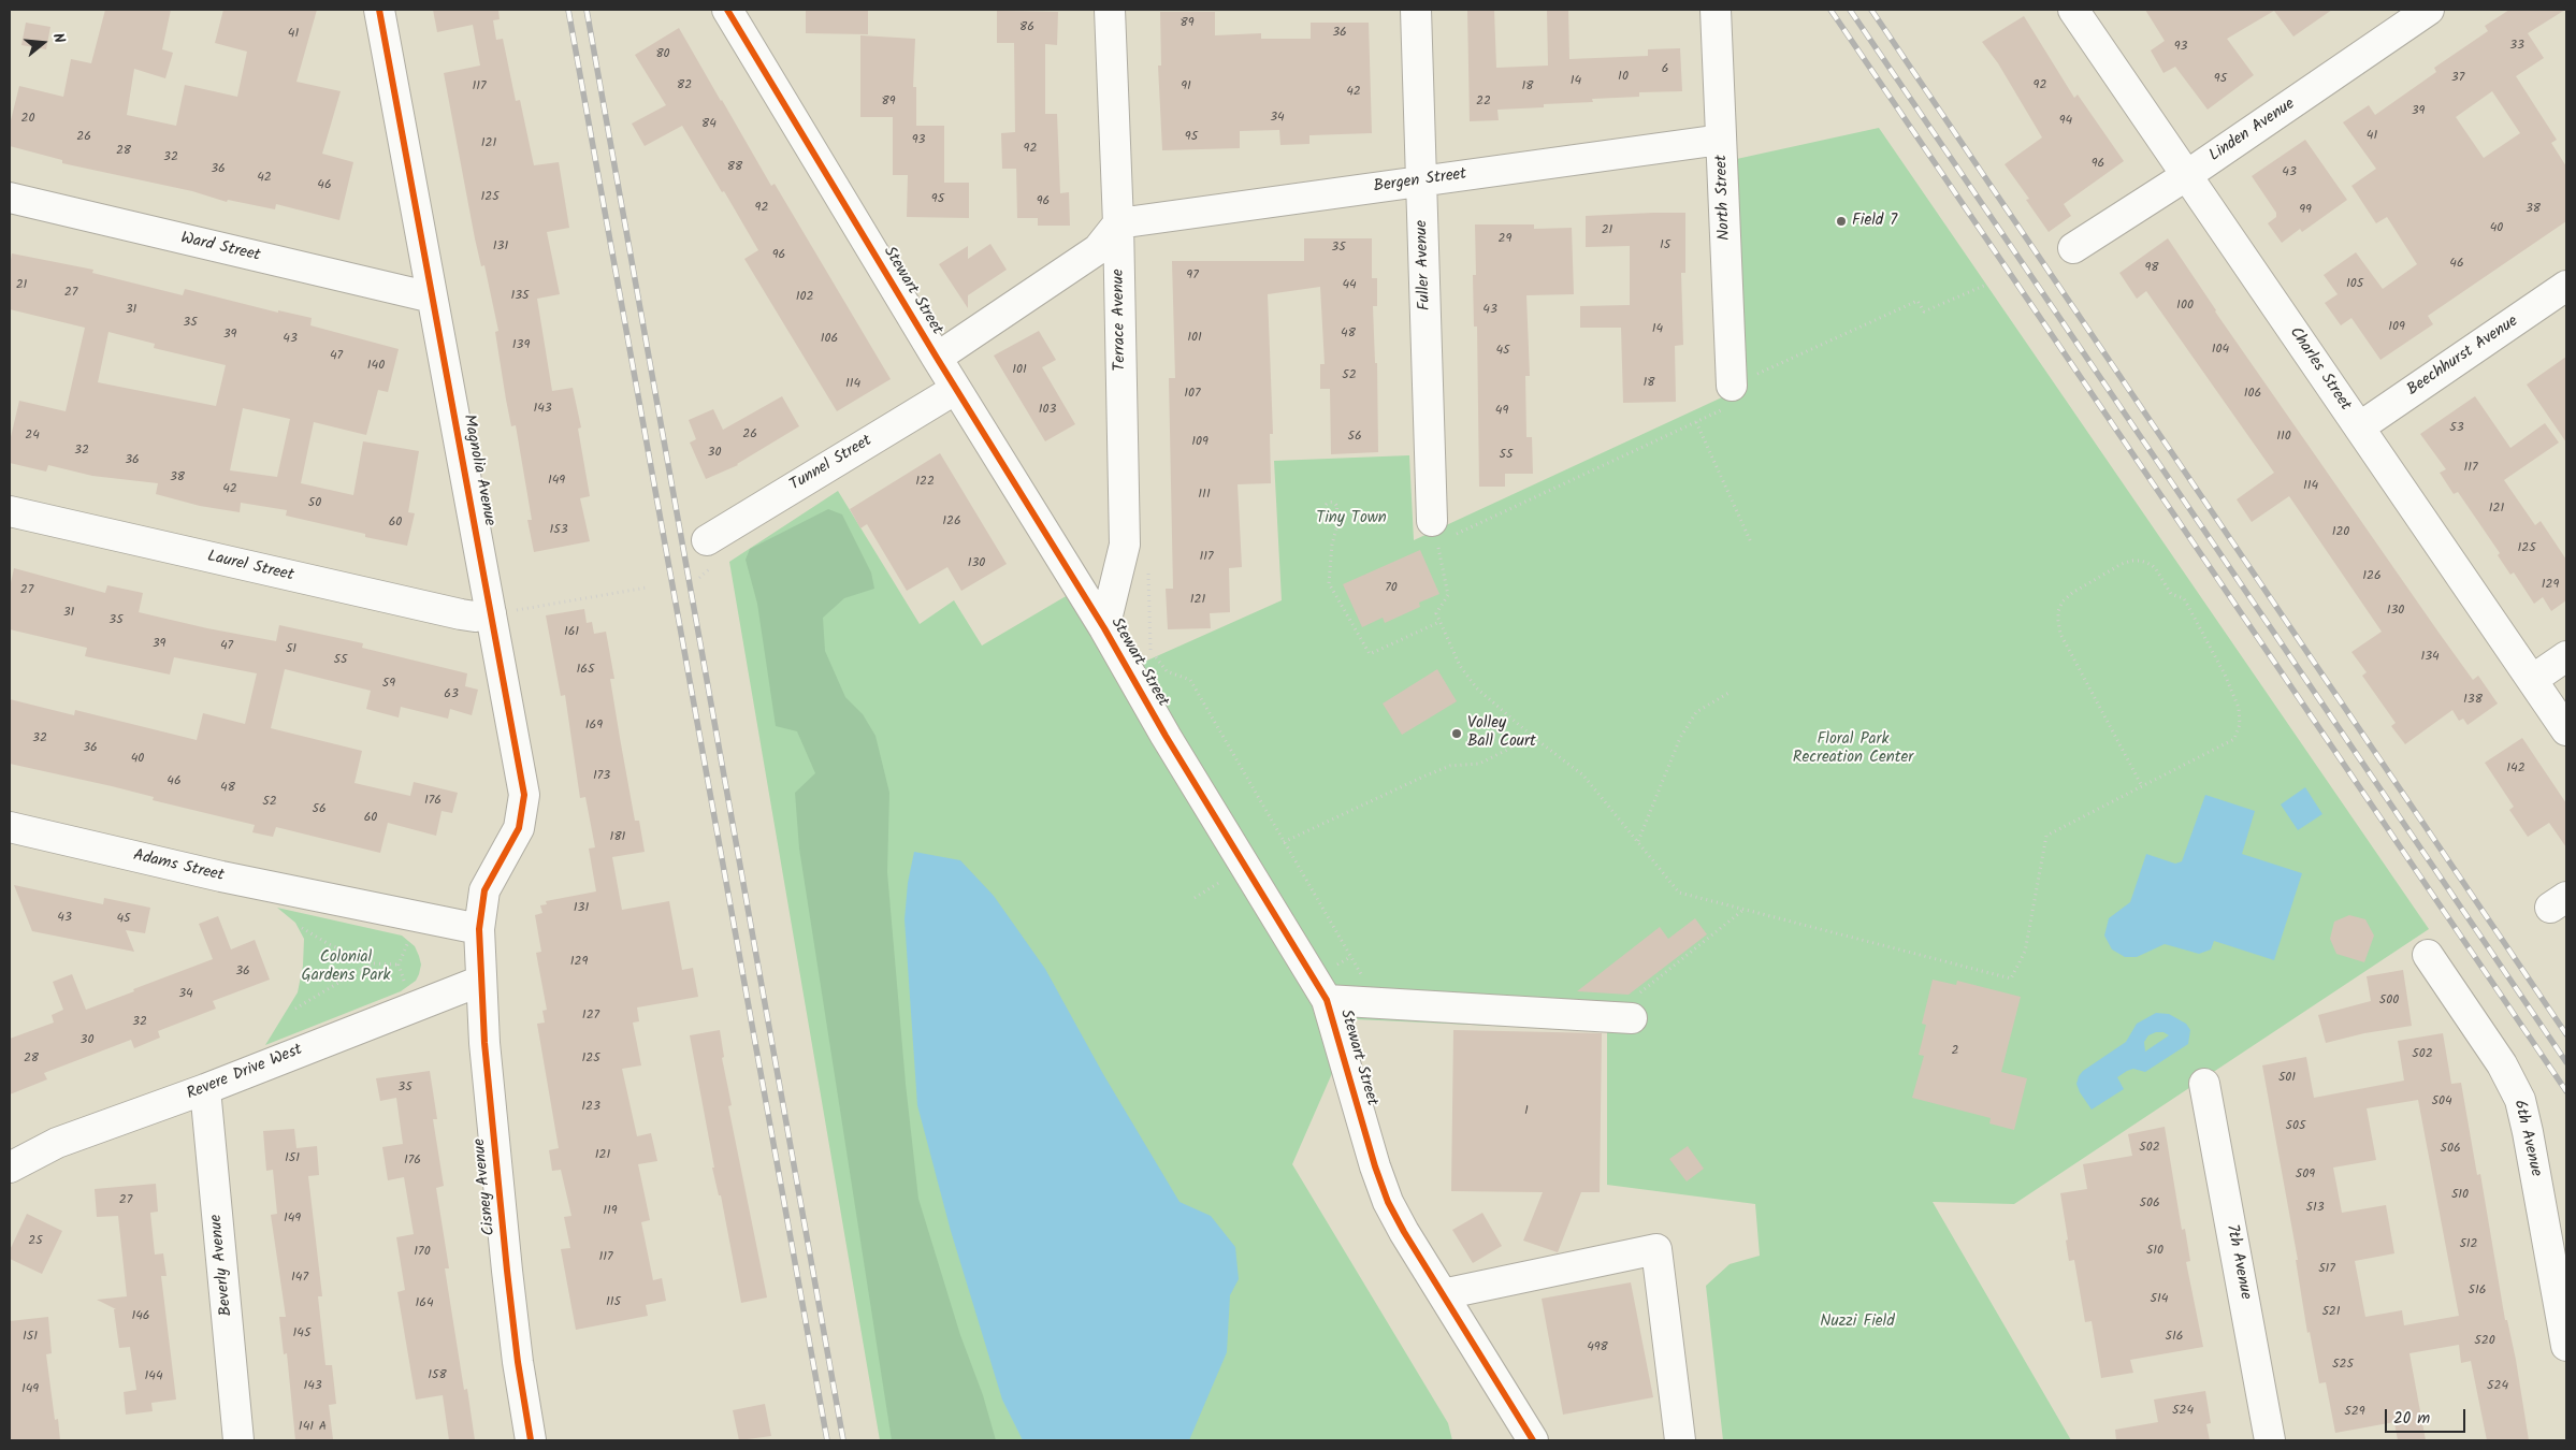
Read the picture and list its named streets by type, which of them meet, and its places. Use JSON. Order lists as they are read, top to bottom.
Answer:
{
  "streets": {
    "street": [
      "Linden Avenue",
      "Bergen Street",
      "North Street",
      "Ward Street",
      "Fuller Avenue",
      "Stewart Street",
      "Terrace Avenue",
      "Beechhurst Avenue",
      "Charles Street",
      "Tunnel Street",
      "Magnolia Avenue",
      "Laurel Street",
      "Adams Street",
      "Revere Drive West",
      "6th Avenue",
      "Cisney Avenue",
      "7th Avenue",
      "Beverly Avenue"
    ]
  },
  "crossings": [
    ["Linden Avenue", "Charles Street"],
    ["Bergen Street", "North Street"],
    ["Bergen Street", "Fuller Avenue"],
    ["Bergen Street", "Terrace Avenue"],
    ["Ward Street", "Magnolia Avenue"],
    ["Stewart Street", "Terrace Avenue"],
    ["Stewart Street", "Tunnel Street"],
    ["Beechhurst Avenue", "Charles Street"],
    ["Magnolia Avenue", "Laurel Street"],
    ["Magnolia Avenue", "Adams Street"],
    ["Magnolia Avenue", "Cisney Avenue"],
    ["Adams Street", "Cisney Avenue"],
    ["Revere Drive West", "Cisney Avenue"],
    ["Revere Drive West", "Beverly Avenue"]
  ],
  "parks": [
    "Tiny Town",
    "Floral Park Recreation Center",
    "Colonial Gardens Park",
    "Nuzzi Field"
  ],
  "places": ["Field 7", "Volley Ball Court"],
  "house_numbers": [
    "89",
    "86",
    "36",
    "41",
    "33",
    "93",
    "80",
    "6",
    "10",
    "37",
    "95",
    "14",
    "82",
    "92",
    "117",
    "91",
    "18",
    "42",
    "89",
    "22",
    "39",
    "34",
    "20",
    "94",
    "84",
    "41",
    "26",
    "95",
    "93",
    "121",
    "92",
    "28",
    "32",
    "96",
    "88",
    "36",
    "43",
    "42",
    "46",
    "125",
    "95",
    "96",
    "92",
    "38",
    "99",
    "40",
    "21",
    "29",
    "15",
    "131",
    "35",
    "96",
    "46",
    "98",
    "97",
    "105",
    "21",
    "44",
    "27",
    "135",
    "102",
    "100",
    "31",
    "43",
    "35",
    "109",
    "14",
    "48",
    "39",
    "101",
    "43",
    "106",
    "139",
    "104",
    "45",
    "47",
    "140",
    "101",
    "52",
    "18",
    "114",
    "107",
    "106",
    "143",
    "103",
    "49",
    "53",
    "26",
    "24",
    "56",
    "110",
    "109",
    "32",
    "30",
    "55",
    "36",
    "117",
    "38",
    "149",
    "122",
    "114",
    "42",
    "111",
    "50",
    "121",
    "126",
    "60",
    "153",
    "120",
    "125",
    "117",
    "130",
    "126",
    "129",
    "70",
    "27",
    "121",
    "130",
    "31",
    "35",
    "161",
    "39",
    "47",
    "51",
    "134",
    "55",
    "165",
    "59",
    "63",
    "138",
    "169",
    "32",
    "36",
    "40",
    "142",
    "173",
    "46",
    "48",
    "176",
    "52",
    "56",
    "60",
    "181",
    "131",
    "43",
    "45",
    "129",
    "36",
    "34",
    "500",
    "127",
    "32",
    "30",
    "2",
    "502",
    "28",
    "125",
    "501",
    "35",
    "504",
    "123",
    "1",
    "505",
    "502",
    "506",
    "121",
    "151",
    "176",
    "509",
    "510",
    "27",
    "506",
    "513",
    "119",
    "149",
    "25",
    "512",
    "510",
    "170",
    "117",
    "517",
    "147",
    "516",
    "514",
    "115",
    "164",
    "521",
    "146",
    "145",
    "151",
    "516",
    "520",
    "498",
    "525",
    "158",
    "144",
    "143",
    "524",
    "149",
    "524",
    "529",
    "141 A"
  ],
  "scale_bar": "20 m",
  "north": "right"
}
